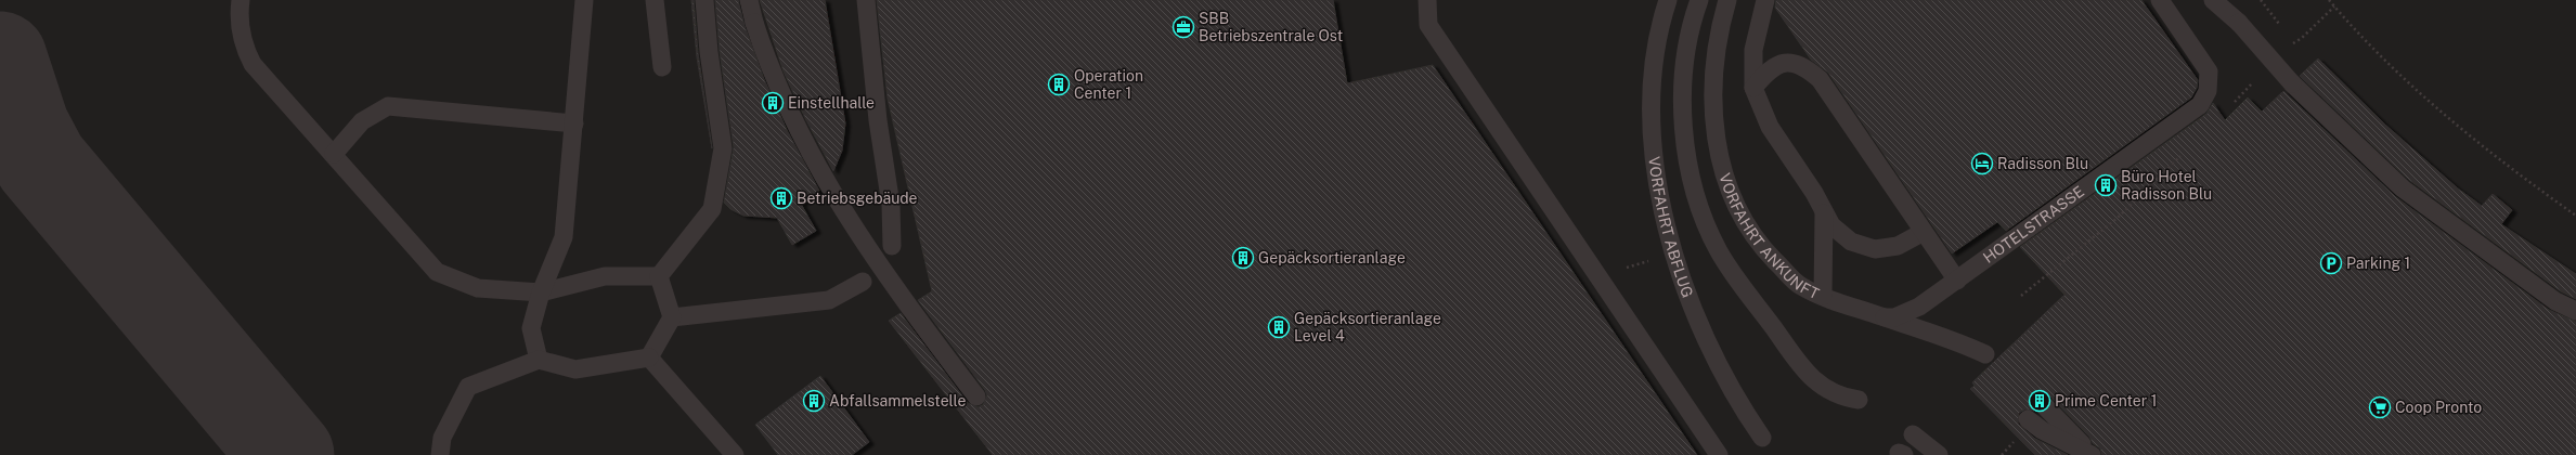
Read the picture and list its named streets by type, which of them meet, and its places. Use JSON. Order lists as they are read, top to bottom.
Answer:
{
  "streets": {
    "lane": ["HOTELSTRASSE", "VORFAHRT ABFLUG", "VORFAHRT ANKUNFT"]
  },
  "crossings": [
    ["HOTELSTRASSE", "VORFAHRT ANKUNFT"]
  ],
  "places": {
    "office": ["SBB Betriebszentrale Ost"],
    "building": [
      "Operation Center 1",
      "Einstellhalle",
      "Büro Hotel Radisson Blu",
      "Betriebsgebäude",
      "Gepäcksortieranlage",
      "Gepäcksortieranlage Level 4",
      "Abfallsammelstelle",
      "Prime Center 1"
    ],
    "hotel": ["Radisson Blu"],
    "parking": ["Parking 1"],
    "supermarket": ["Coop Pronto"]
  }
}
